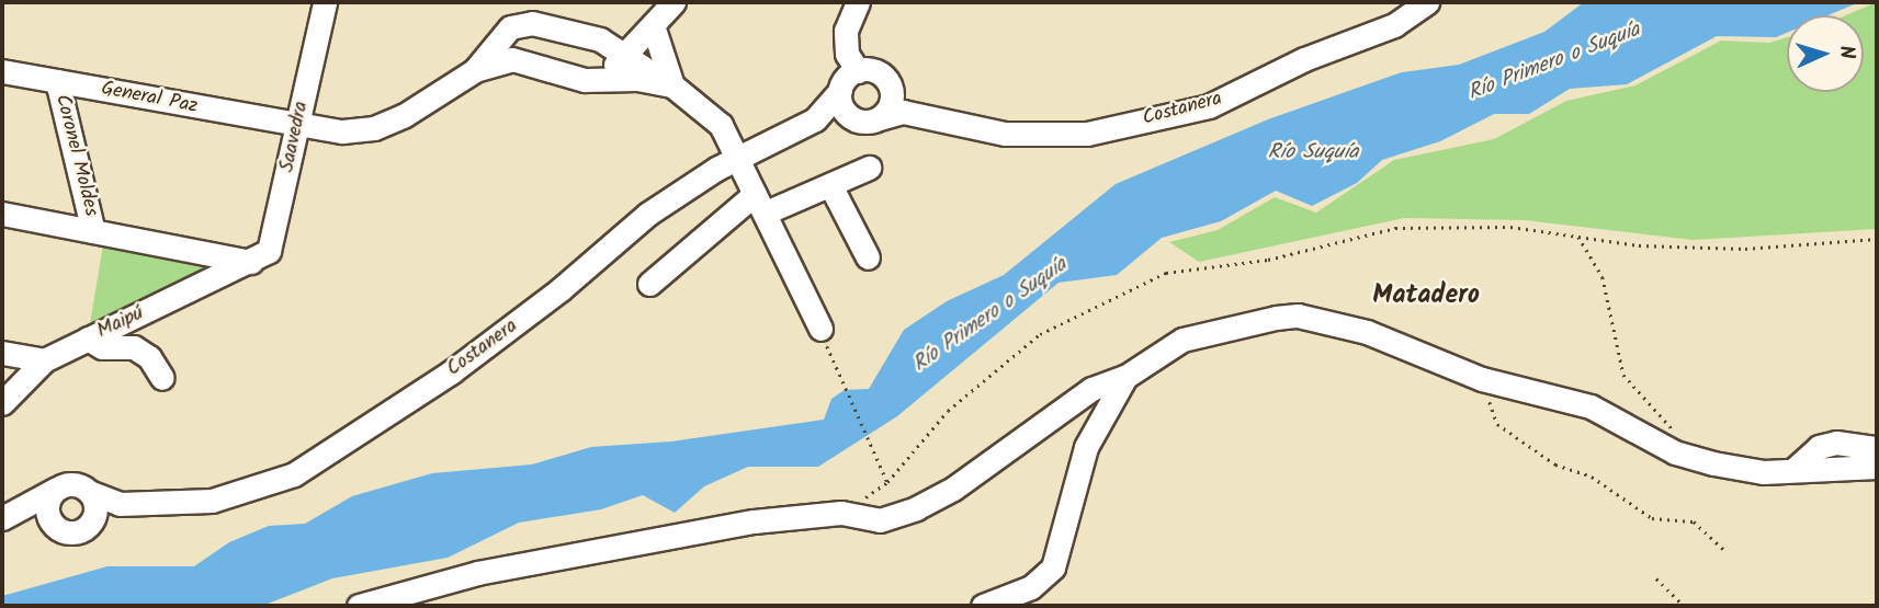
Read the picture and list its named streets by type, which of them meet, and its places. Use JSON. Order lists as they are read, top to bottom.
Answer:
{
  "streets": {
    "street": [
      "General Paz",
      "Costanera",
      "Saavedra",
      "Coronel Moldes",
      "Maipú"
    ]
  },
  "crossings": [
    ["General Paz", "Saavedra"],
    ["General Paz", "Coronel Moldes"],
    ["Saavedra", "Maipú"]
  ],
  "districts": ["Matadero"],
  "water": ["Río Primero o Suquía", "Río Suquía"],
  "north": "right"
}
